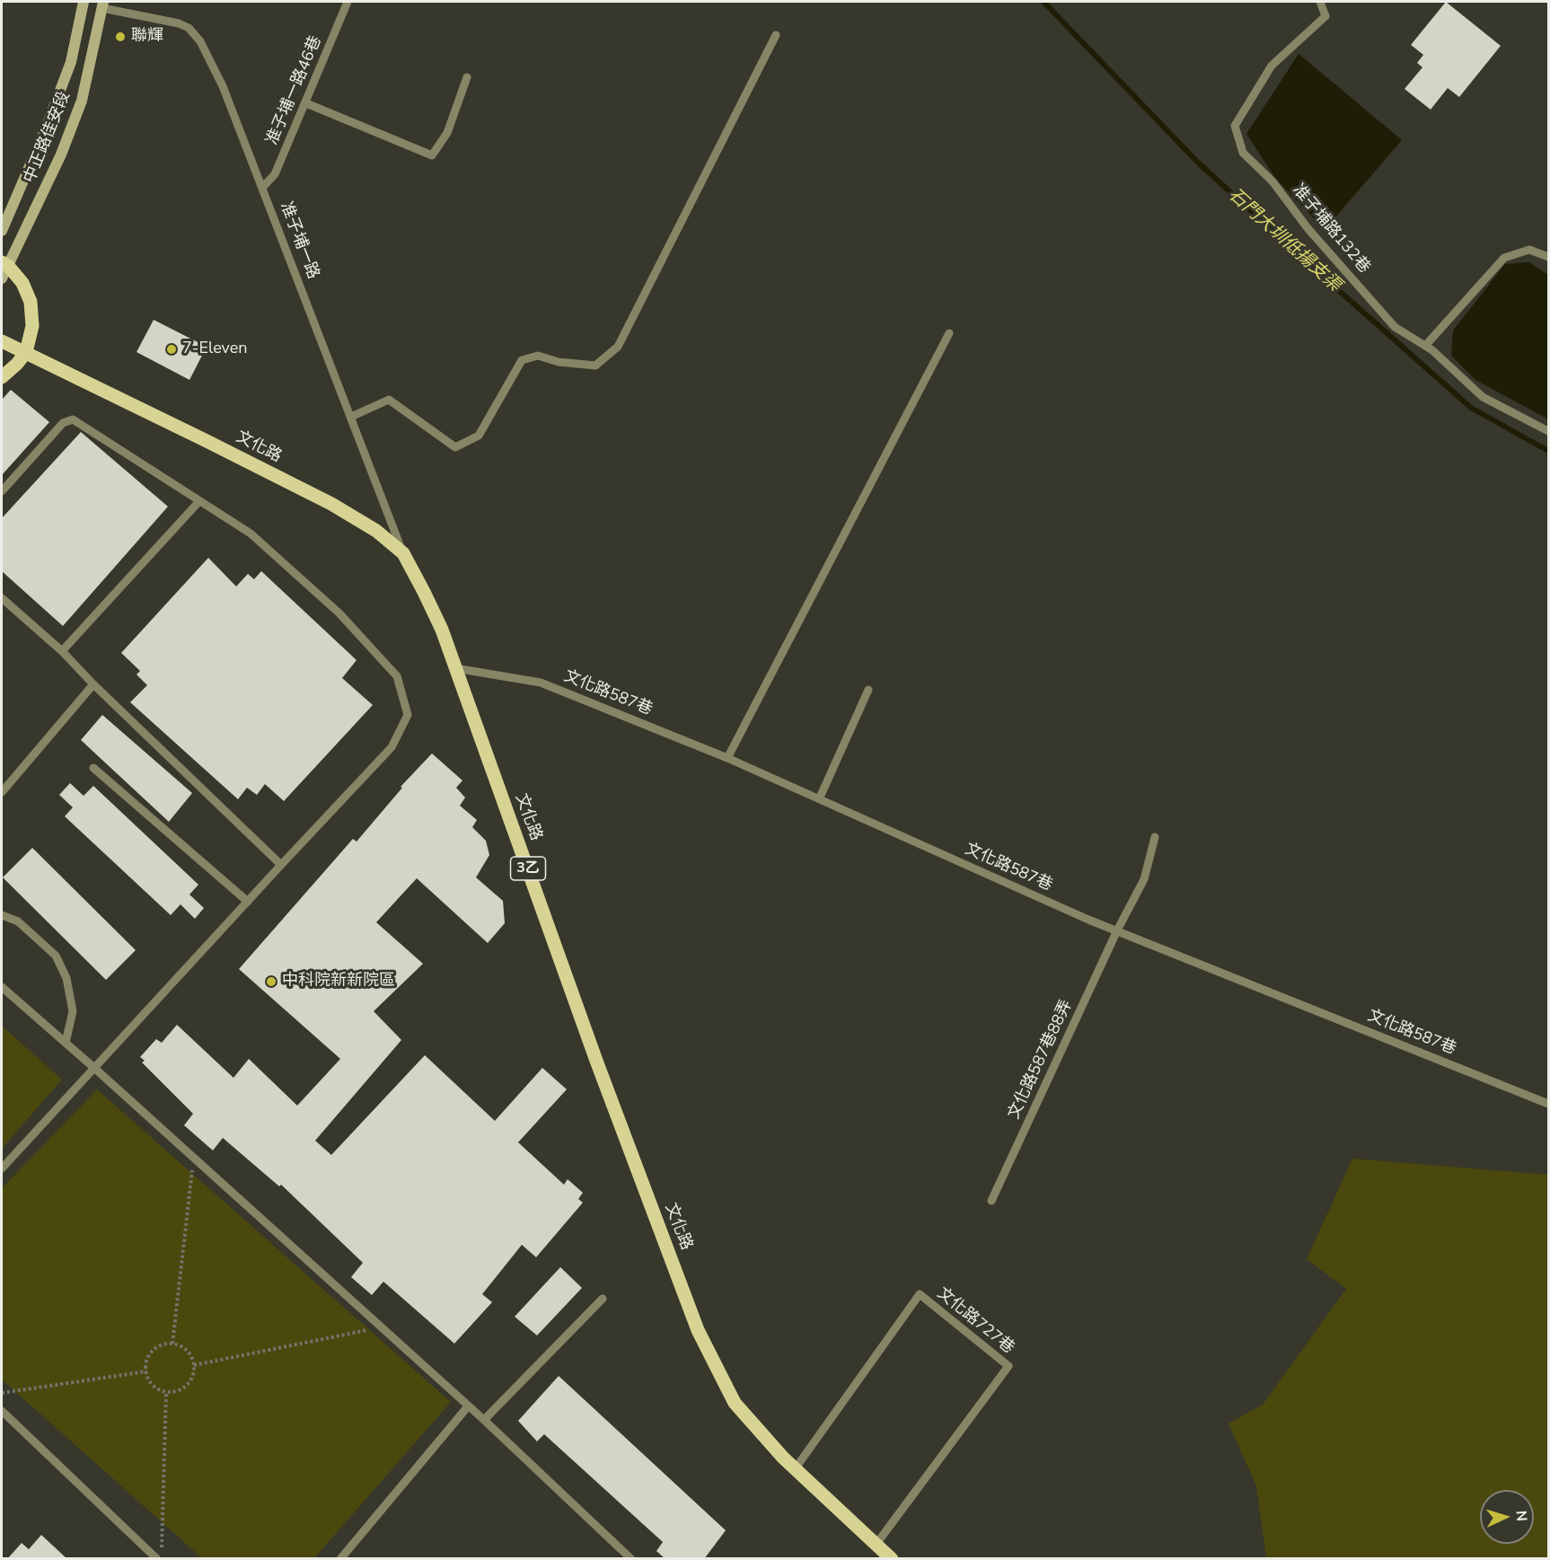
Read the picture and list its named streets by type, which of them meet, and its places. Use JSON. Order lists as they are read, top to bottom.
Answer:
{
  "streets": {
    "main road": ["中正路佳安段", "文化路", "3乙"],
    "lane": [
      "准子埔一路46巷",
      "准子埔路132巷",
      "准子埔一路",
      "文化路587巷",
      "文化路587巷88弄",
      "文化路727巷"
    ]
  },
  "crossings": [
    ["准子埔一路46巷", "准子埔一路"],
    ["中正路佳安段", "准子埔一路"],
    ["准子埔一路", "文化路"],
    ["文化路", "文化路587巷"],
    ["文化路", "文化路727巷"],
    ["文化路587巷", "文化路587巷88弄"]
  ],
  "water": ["石門大圳低揚支渠"],
  "places": ["聯輝", "7-Eleven", "中科院新新院區"],
  "north": "right"
}
